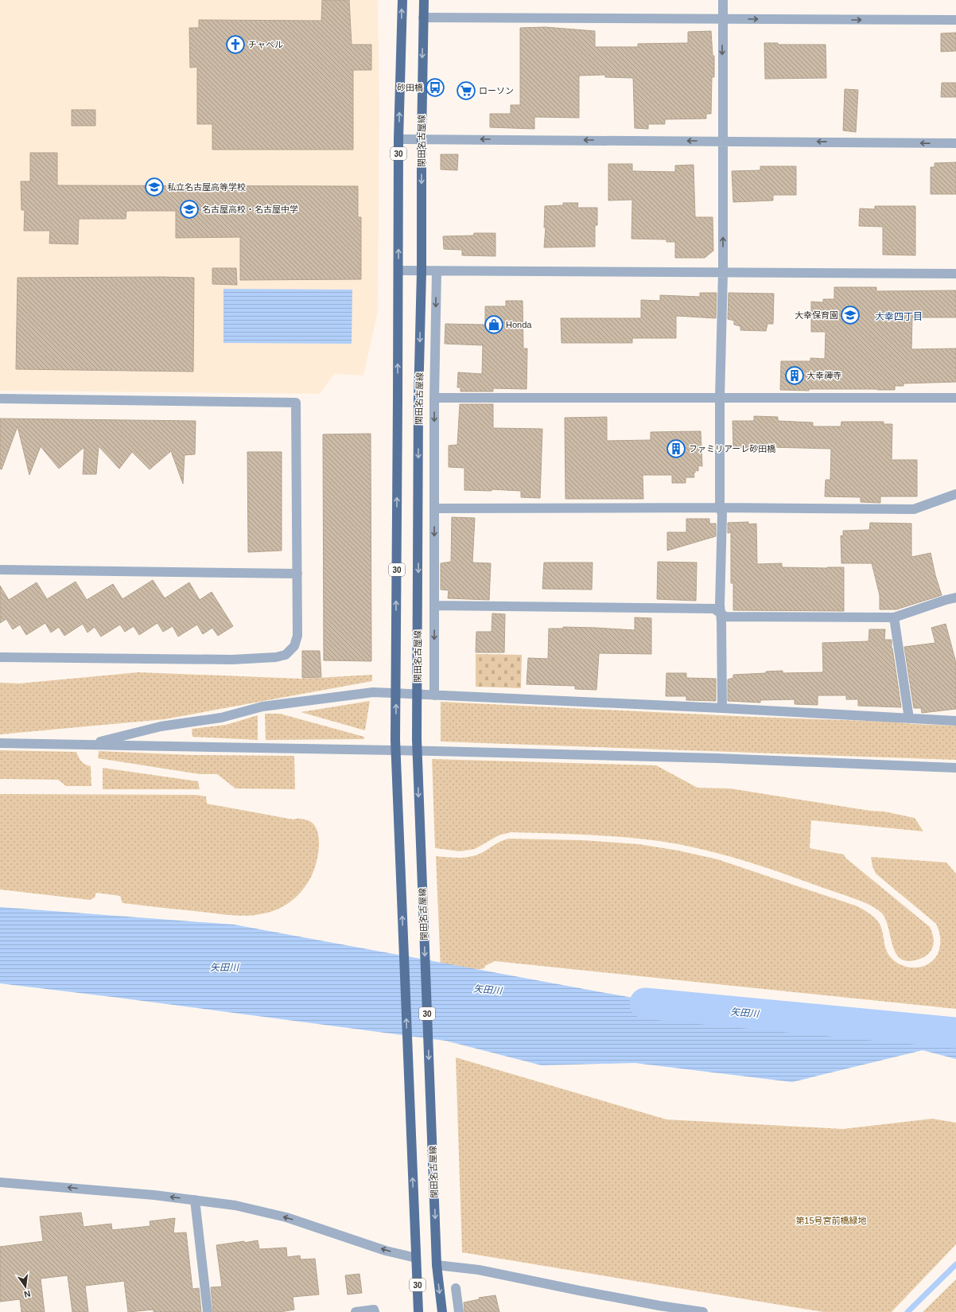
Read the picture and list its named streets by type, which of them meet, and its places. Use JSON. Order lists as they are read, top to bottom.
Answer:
{
  "streets": {
    "main road": ["関田名古屋線", "30"]
  },
  "districts": ["大幸四丁目"],
  "water": ["矢田川"],
  "parks": ["第15号宮前橋緑地"],
  "places": {
    "church": ["チャペル"],
    "bus stop": ["砂田橋"],
    "supermarket": ["ローソン"],
    "school or university": ["私立名古屋高等学校", "名古屋高校・名古屋中学", "大幸保育園"],
    "shop": ["Honda"],
    "building": ["大幸禪寺", "ファミリアーレ砂田橋"]
  },
  "north": "bottom"
}
